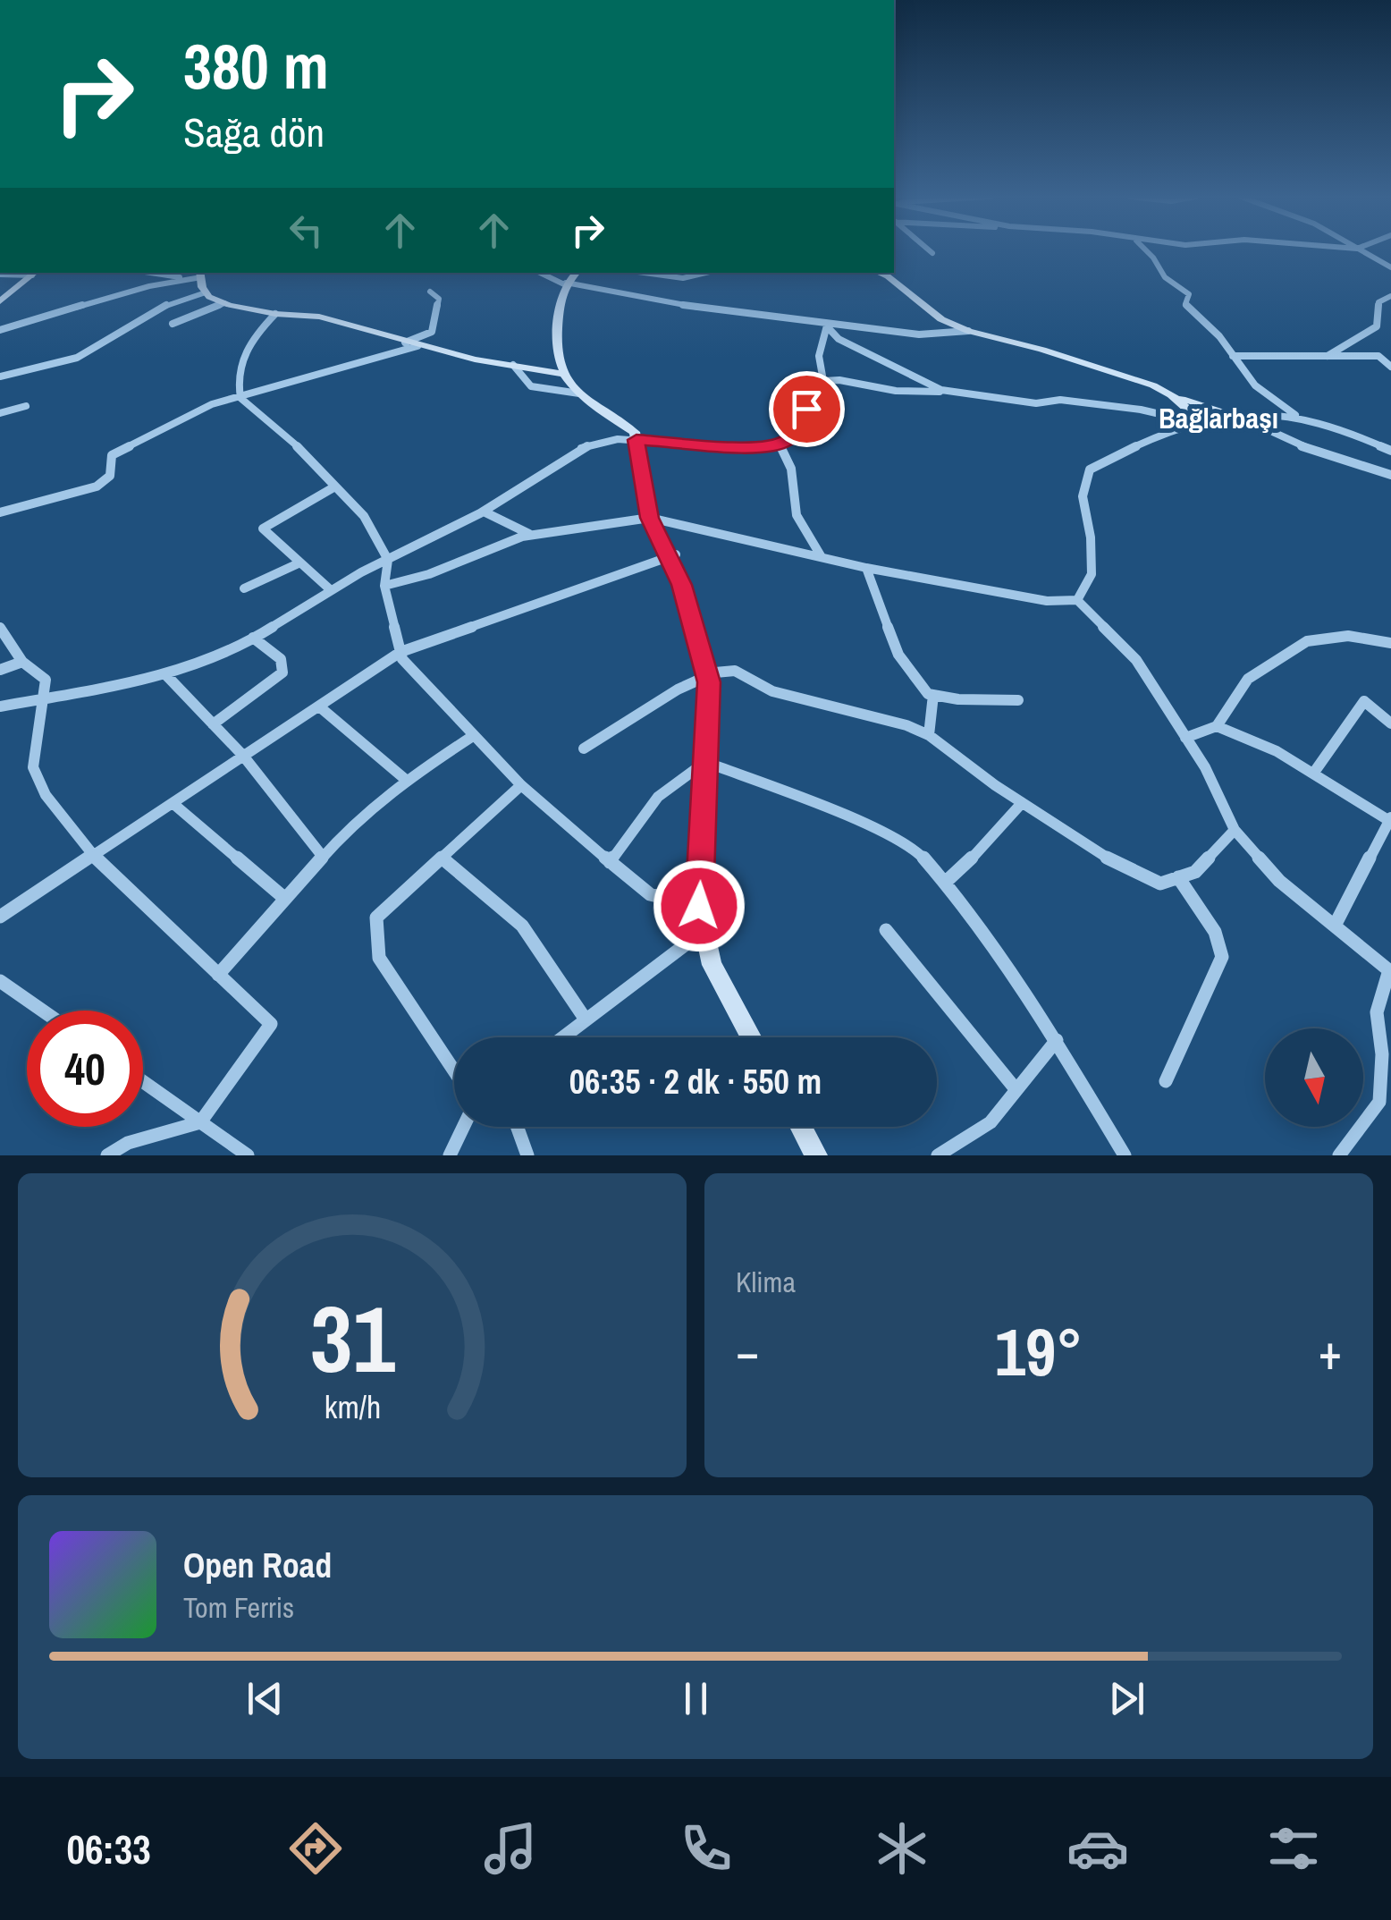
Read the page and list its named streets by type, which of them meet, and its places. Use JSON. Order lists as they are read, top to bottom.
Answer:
{
  "districts": ["Bağlarbaşı"],
  "north": "bottom",
  "page": {
    "turn": ["380 m", "Sağa dön"],
    "limit": "40",
    "trip": "06:35 · 2 dk · 550 m",
    "tile": "Klima",
    "heat": ["−", "19°", "+"],
    "song": ["Open Road", "Tom Ferris"],
    "tabs": "06:33",
    "gauge": ["31", "km/h"]
  }
}
